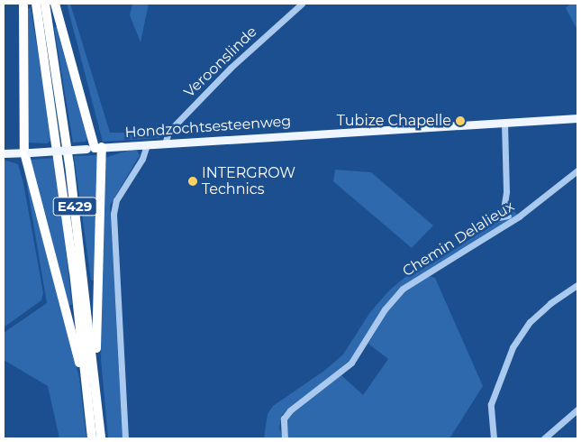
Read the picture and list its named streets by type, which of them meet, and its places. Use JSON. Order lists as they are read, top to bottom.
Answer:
{
  "streets": {
    "highway": ["E429"],
    "main road": ["Hondzochtsesteenweg"],
    "street": ["Veroonslinde", "Chemin Delalieux"]
  },
  "crossings": [
    ["Veroonslinde", "Hondzochtsesteenweg"]
  ],
  "places": ["Tubize Chapelle", "INTERGROW Technics"]
}
